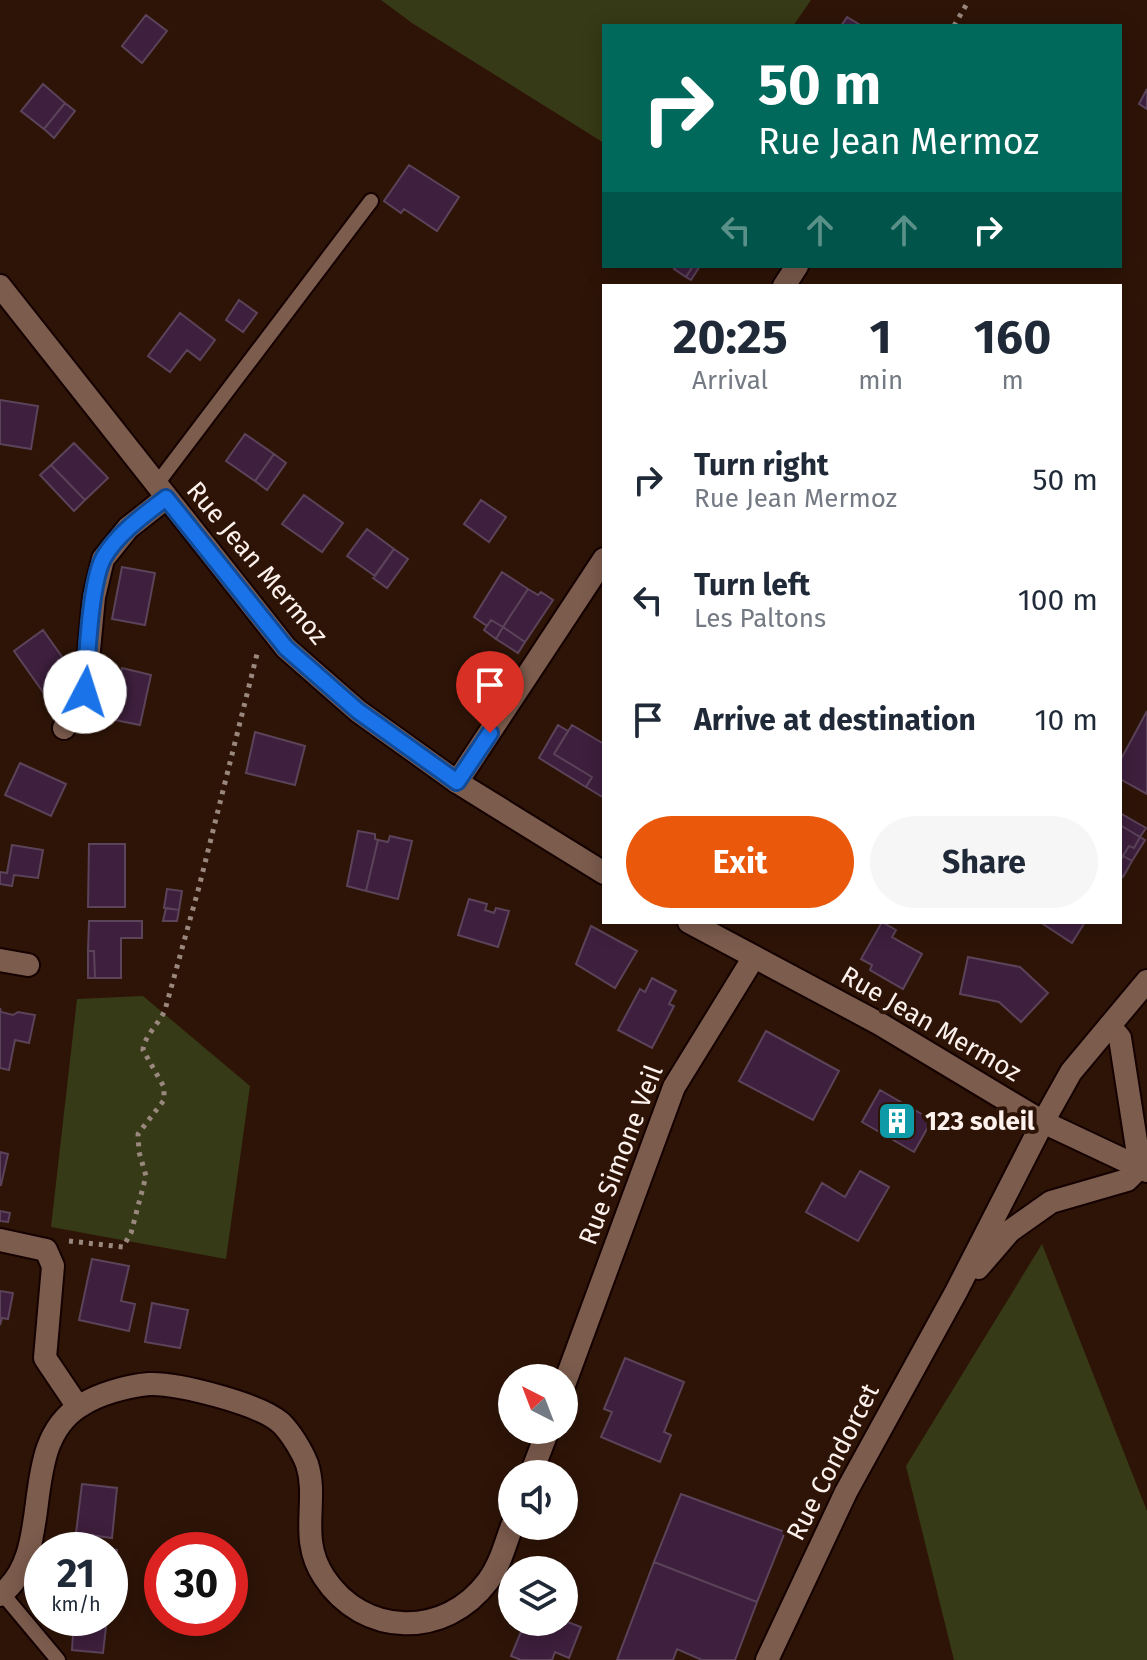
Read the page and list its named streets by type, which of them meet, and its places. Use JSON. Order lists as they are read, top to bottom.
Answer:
{
  "streets": {
    "street": ["Rue Jean Mermoz", "Rue Simone Veil", "Rue Condorcet"]
  },
  "crossings": [
    ["Rue Jean Mermoz", "Rue Simone Veil"],
    ["Rue Jean Mermoz", "Rue Condorcet"]
  ],
  "places": {
    "building": ["123 soleil"]
  },
  "north": "top left",
  "page": {
    "turn": ["50 m", "Rue Jean Mermoz"],
    "eta": [
      "20:25",
      "Arrival",
      "1",
      "min",
      "160",
      "m"
    ],
    "list": [
      {
        "name": "Turn right",
        "note": "Rue Jean Mermoz",
        "value": "50 m"
      },
      {
        "name": "Turn left",
        "note": "Les Paltons",
        "value": "100 m"
      },
      {
        "name": "Arrive at destination",
        "value": "10 m"
      }
    ],
    "buttons": ["Exit", "Share"],
    "speed": "21 km/h",
    "limit": "30"
  }
}
